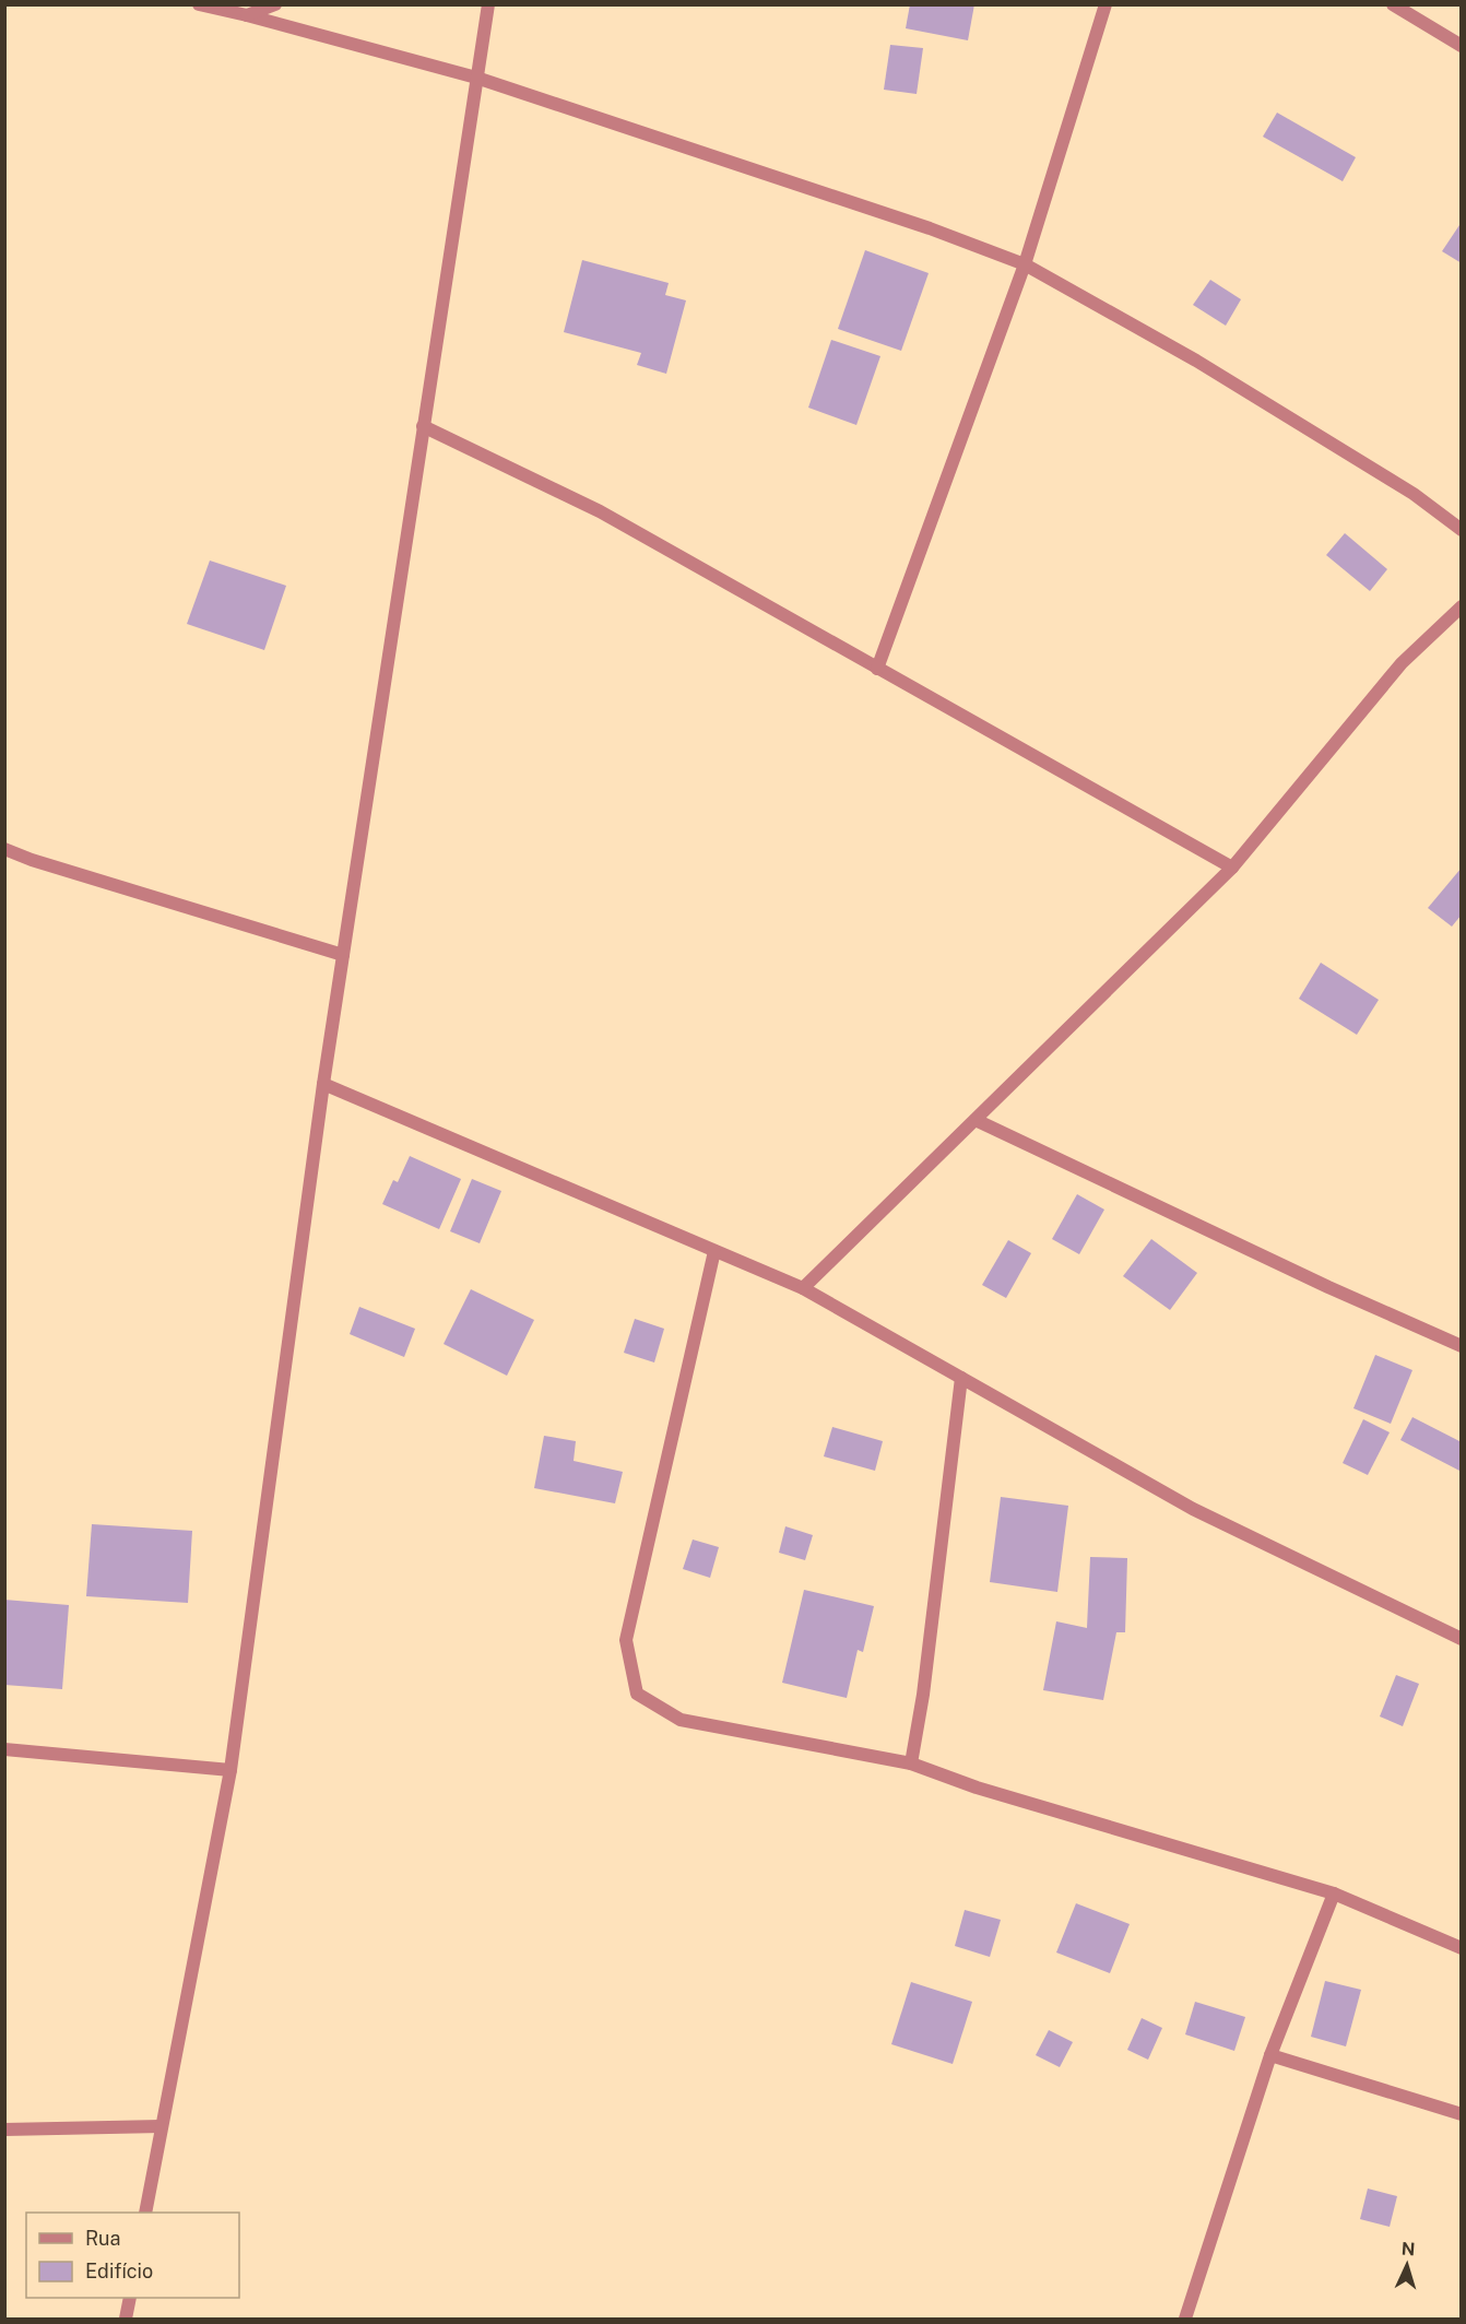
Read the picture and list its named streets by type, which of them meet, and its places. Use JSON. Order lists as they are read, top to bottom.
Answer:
{
  "legend": ["Rua", "Edifício"],
  "north": "top"
}
